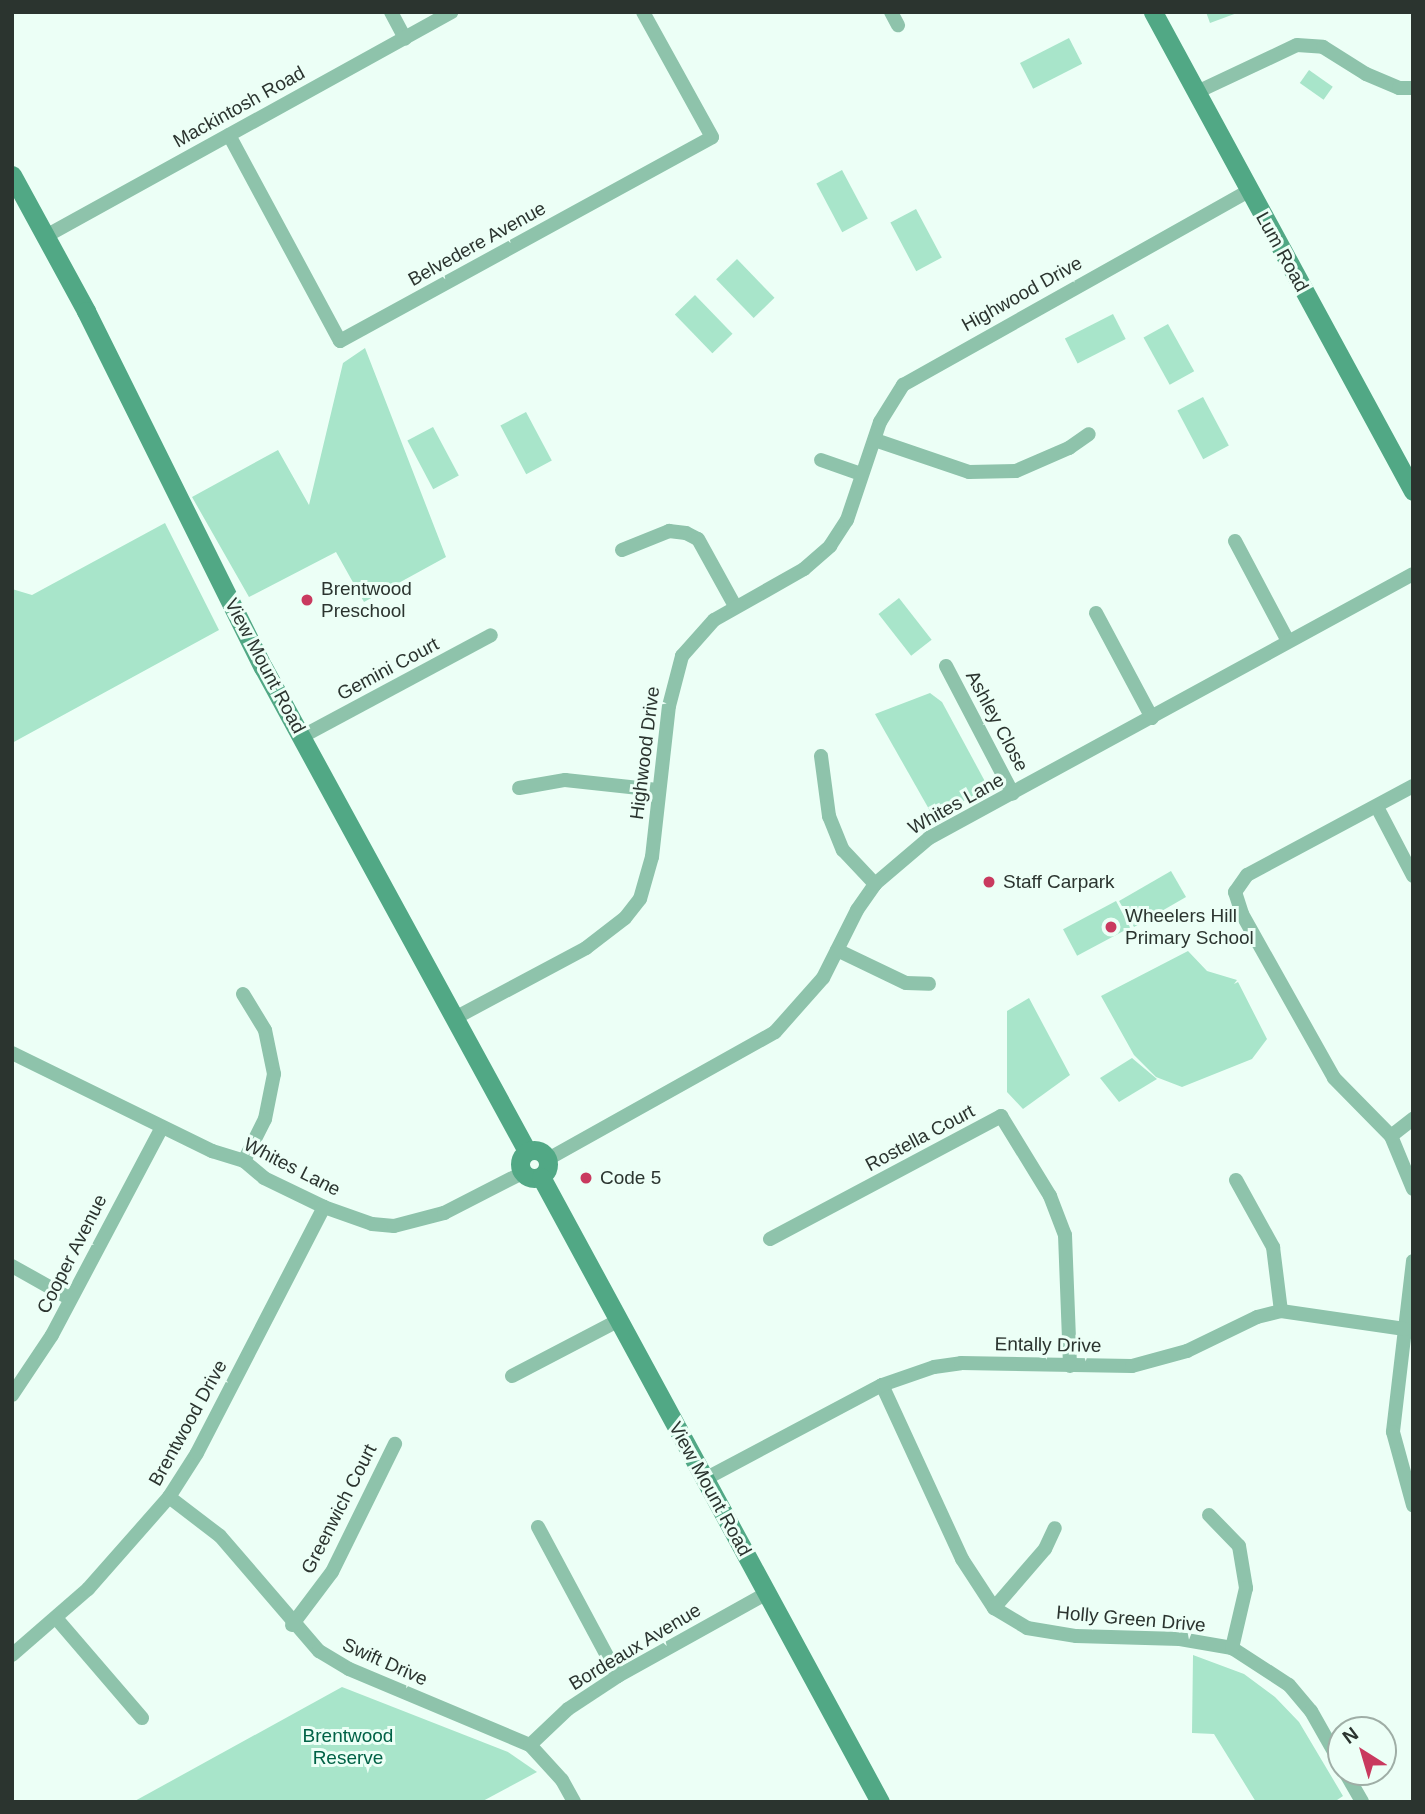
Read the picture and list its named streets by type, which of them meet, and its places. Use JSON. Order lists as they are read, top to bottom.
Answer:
{
  "streets": {
    "street": [
      "Mackintosh Road",
      "Belvedere Avenue",
      "Lum Road",
      "Highwood Drive",
      "View Mount Road",
      "Gemini Court",
      "Ashley Close",
      "Whites Lane",
      "Rostella Court",
      "Cooper Avenue",
      "Entally Drive",
      "Brentwood Drive",
      "Greenwich Court",
      "Holly Green Drive",
      "Bordeaux Avenue",
      "Swift Drive"
    ]
  },
  "crossings": [
    ["Mackintosh Road", "Belvedere Avenue"],
    ["Mackintosh Road", "View Mount Road"],
    ["Lum Road", "Highwood Drive"],
    ["Highwood Drive", "View Mount Road"],
    ["View Mount Road", "Gemini Court"],
    ["View Mount Road", "Whites Lane"],
    ["View Mount Road", "Entally Drive"],
    ["View Mount Road", "Bordeaux Avenue"],
    ["Ashley Close", "Whites Lane"],
    ["Whites Lane", "Cooper Avenue"],
    ["Whites Lane", "Brentwood Drive"],
    ["Rostella Court", "Entally Drive"],
    ["Entally Drive", "Holly Green Drive"],
    ["Brentwood Drive", "Swift Drive"],
    ["Greenwich Court", "Swift Drive"],
    ["Bordeaux Avenue", "Swift Drive"]
  ],
  "parks": ["Brentwood Reserve"],
  "places": [
    "Brentwood Preschool",
    "Staff Carpark",
    "Wheelers Hill Primary School",
    "Code 5"
  ],
  "north": "top left"
}
